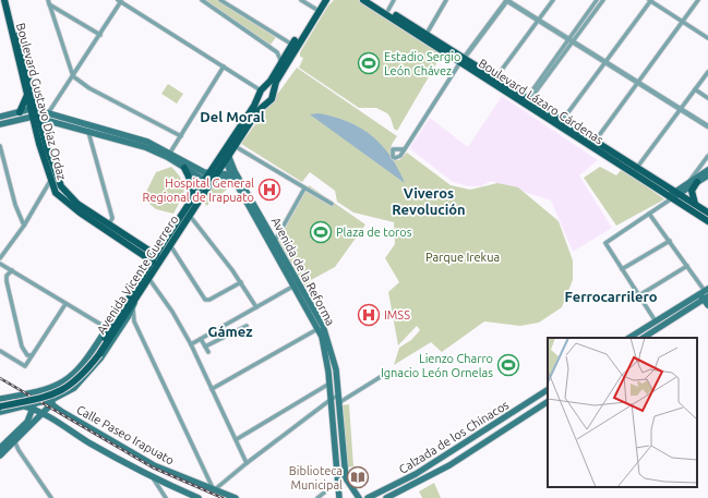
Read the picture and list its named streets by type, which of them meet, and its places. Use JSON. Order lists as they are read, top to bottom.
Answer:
{
  "streets": {
    "main road": [
      "Boulevard Gustavo Díaz Ordaz",
      "Boulevard Lázaro Cárdenas",
      "Avenida de la Reforma",
      "Avenida Vicente Guerrero",
      "Calle Paseo Irapuato",
      "Calzada de los Chinacos"
    ]
  },
  "crossings": [
    ["Boulevard Gustavo Díaz Ordaz", "Avenida Vicente Guerrero"],
    ["Avenida de la Reforma", "Avenida Vicente Guerrero"]
  ],
  "districts": [
    "Del Moral",
    "Viveros Revolución",
    "Ferrocarrilero",
    "Gámez"
  ],
  "parks": ["Parque Irekua"],
  "places": {
    "sports": ["Estadio Sergio León Chávez", "Plaza de toros", "Lienzo Charro Ignacio León Ornelas"],
    "hospital": ["Hospital General Regional de Irapuato", "IMSS"],
    "library": ["Biblioteca Municipal"]
  }
}
